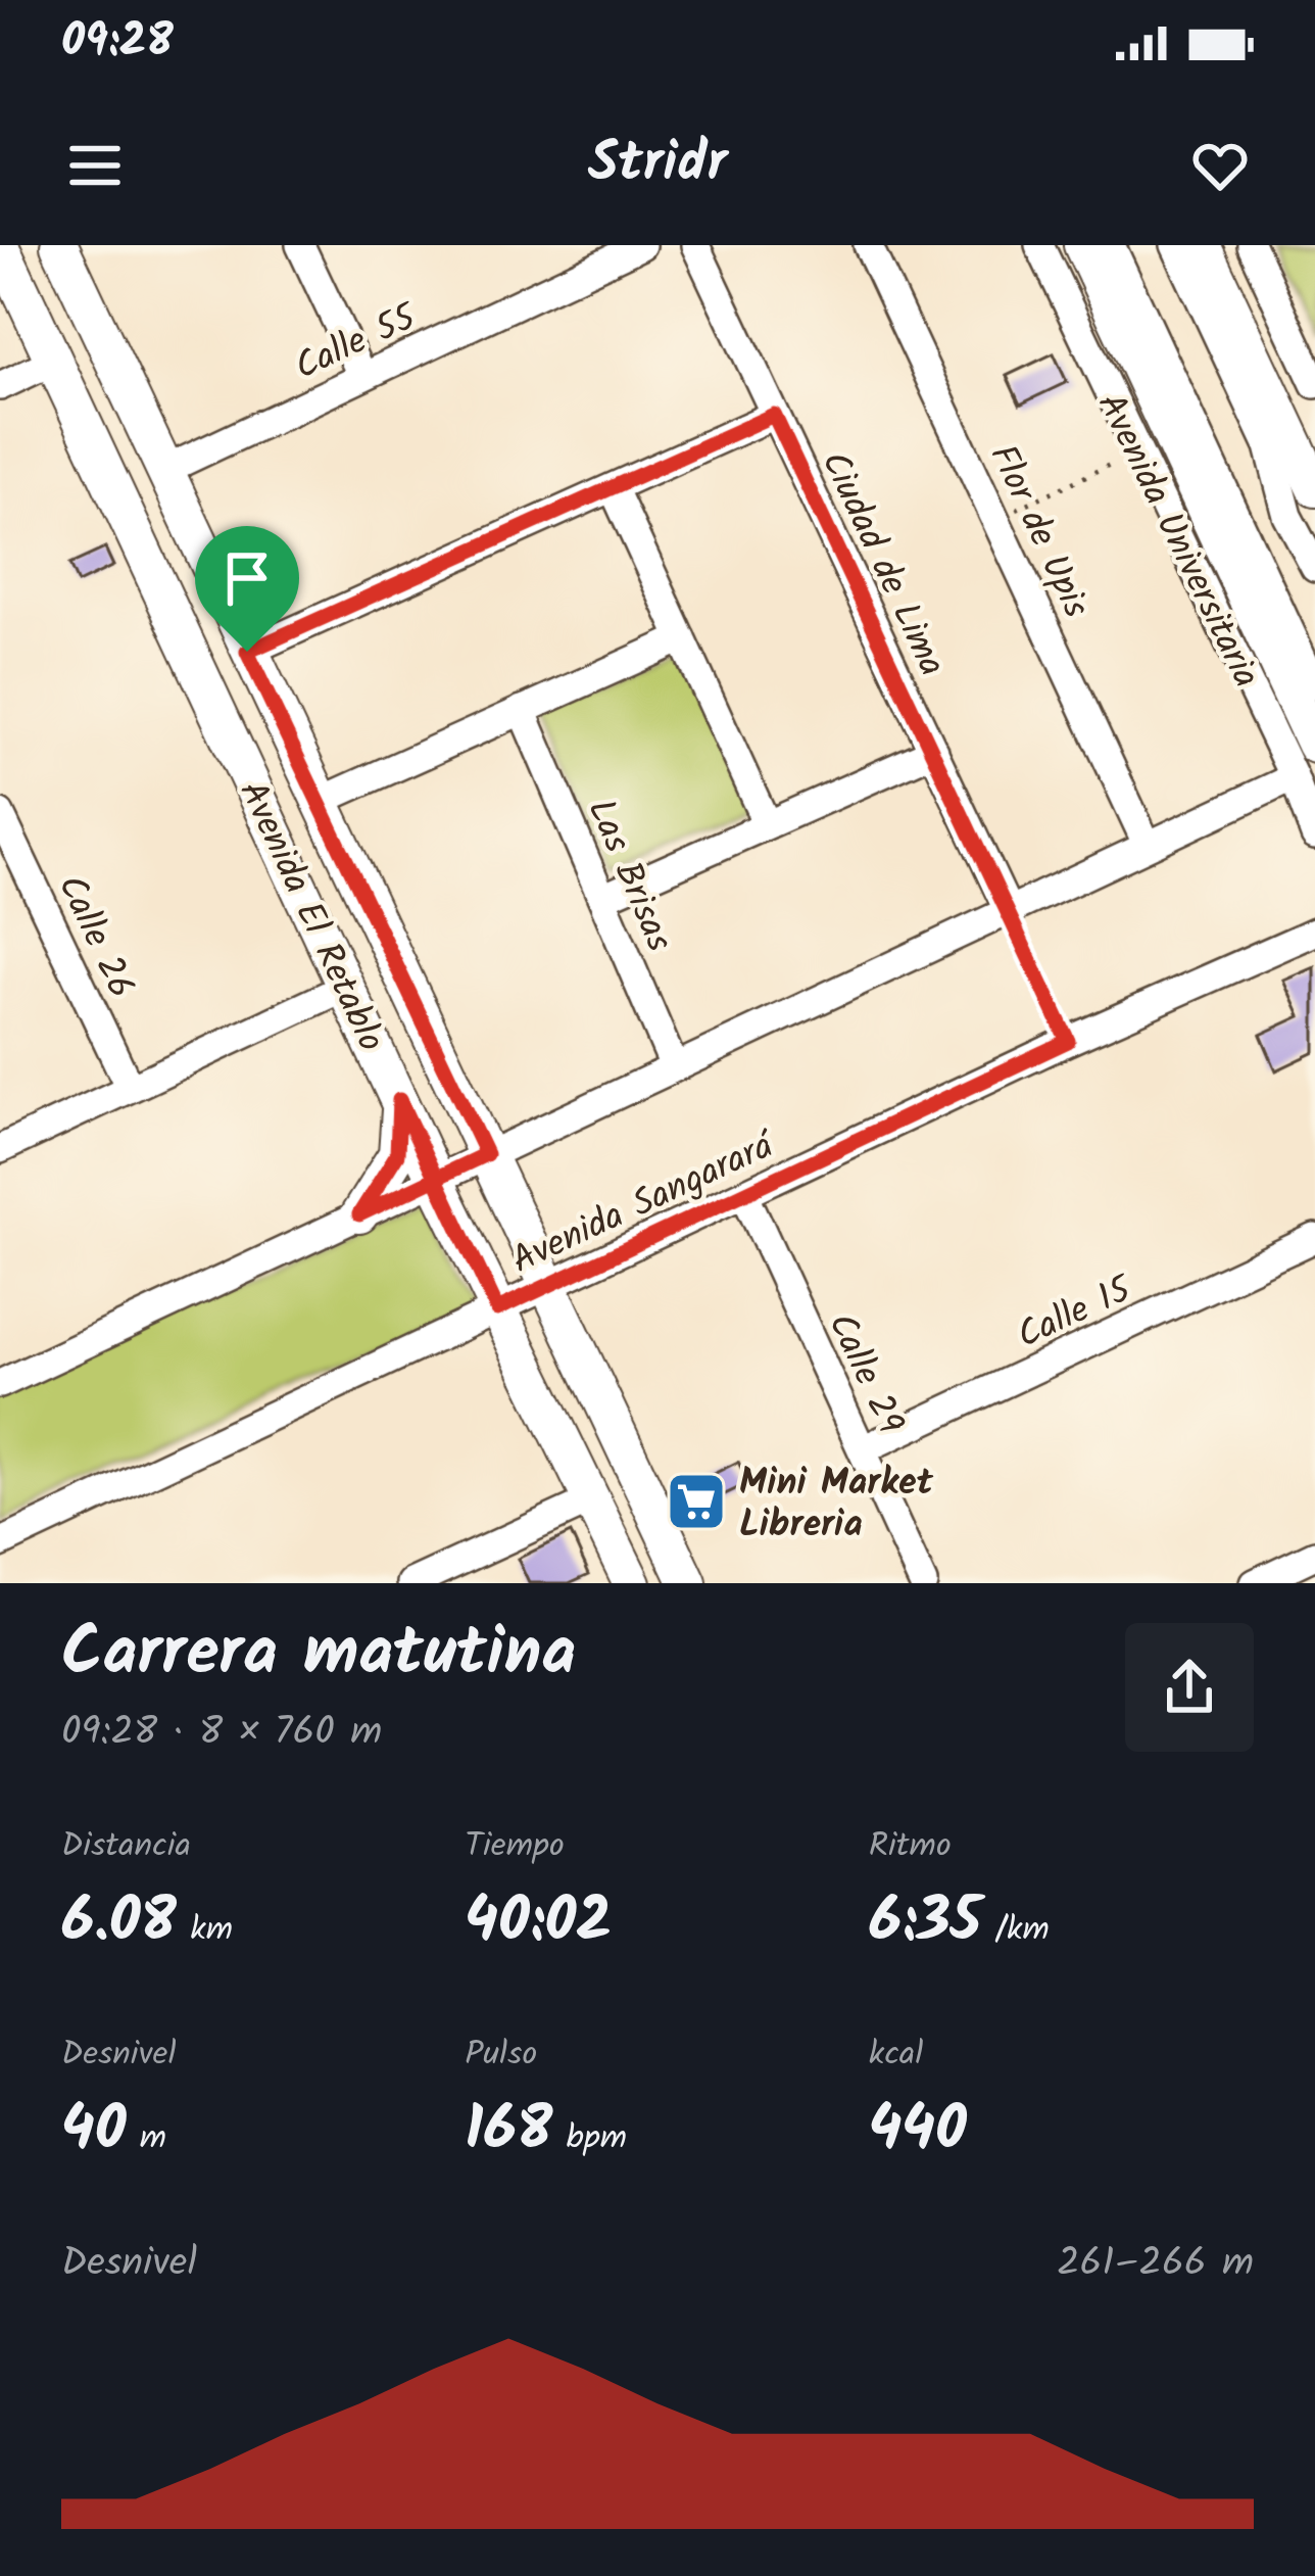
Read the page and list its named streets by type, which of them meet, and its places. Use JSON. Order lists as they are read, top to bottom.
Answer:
{
  "streets": {
    "main road": ["Avenida Universitaria", "Avenida El Retablo"],
    "street": [
      "Calle 55",
      "Flor de Upis",
      "Ciudad de Lima",
      "Las Brisas",
      "Calle 26",
      "Avenida Sangarará",
      "Calle 15",
      "Calle 29"
    ]
  },
  "crossings": [
    ["Calle 55", "Avenida El Retablo"],
    ["Avenida El Retablo", "Avenida Sangarará"],
    ["Avenida Sangarará", "Calle 29"],
    ["Calle 15", "Calle 29"]
  ],
  "places": {
    "supermarket": ["Mini Market Libreria"]
  },
  "page": {
    "status": "09:28",
    "header": "Stridr",
    "heading": ["Carrera matutina", "09:28 · 8 × 760 m"],
    "stats": [
      ["Distancia", "6.08 km"],
      ["Tiempo", "40:02"],
      ["Ritmo", "6:35 /km"],
      ["Desnivel", "40 m"],
      ["Pulso", "168 bpm"],
      ["kcal", "440"]
    ],
    "chart": ["Desnivel", "261–266 m"]
  }
}
